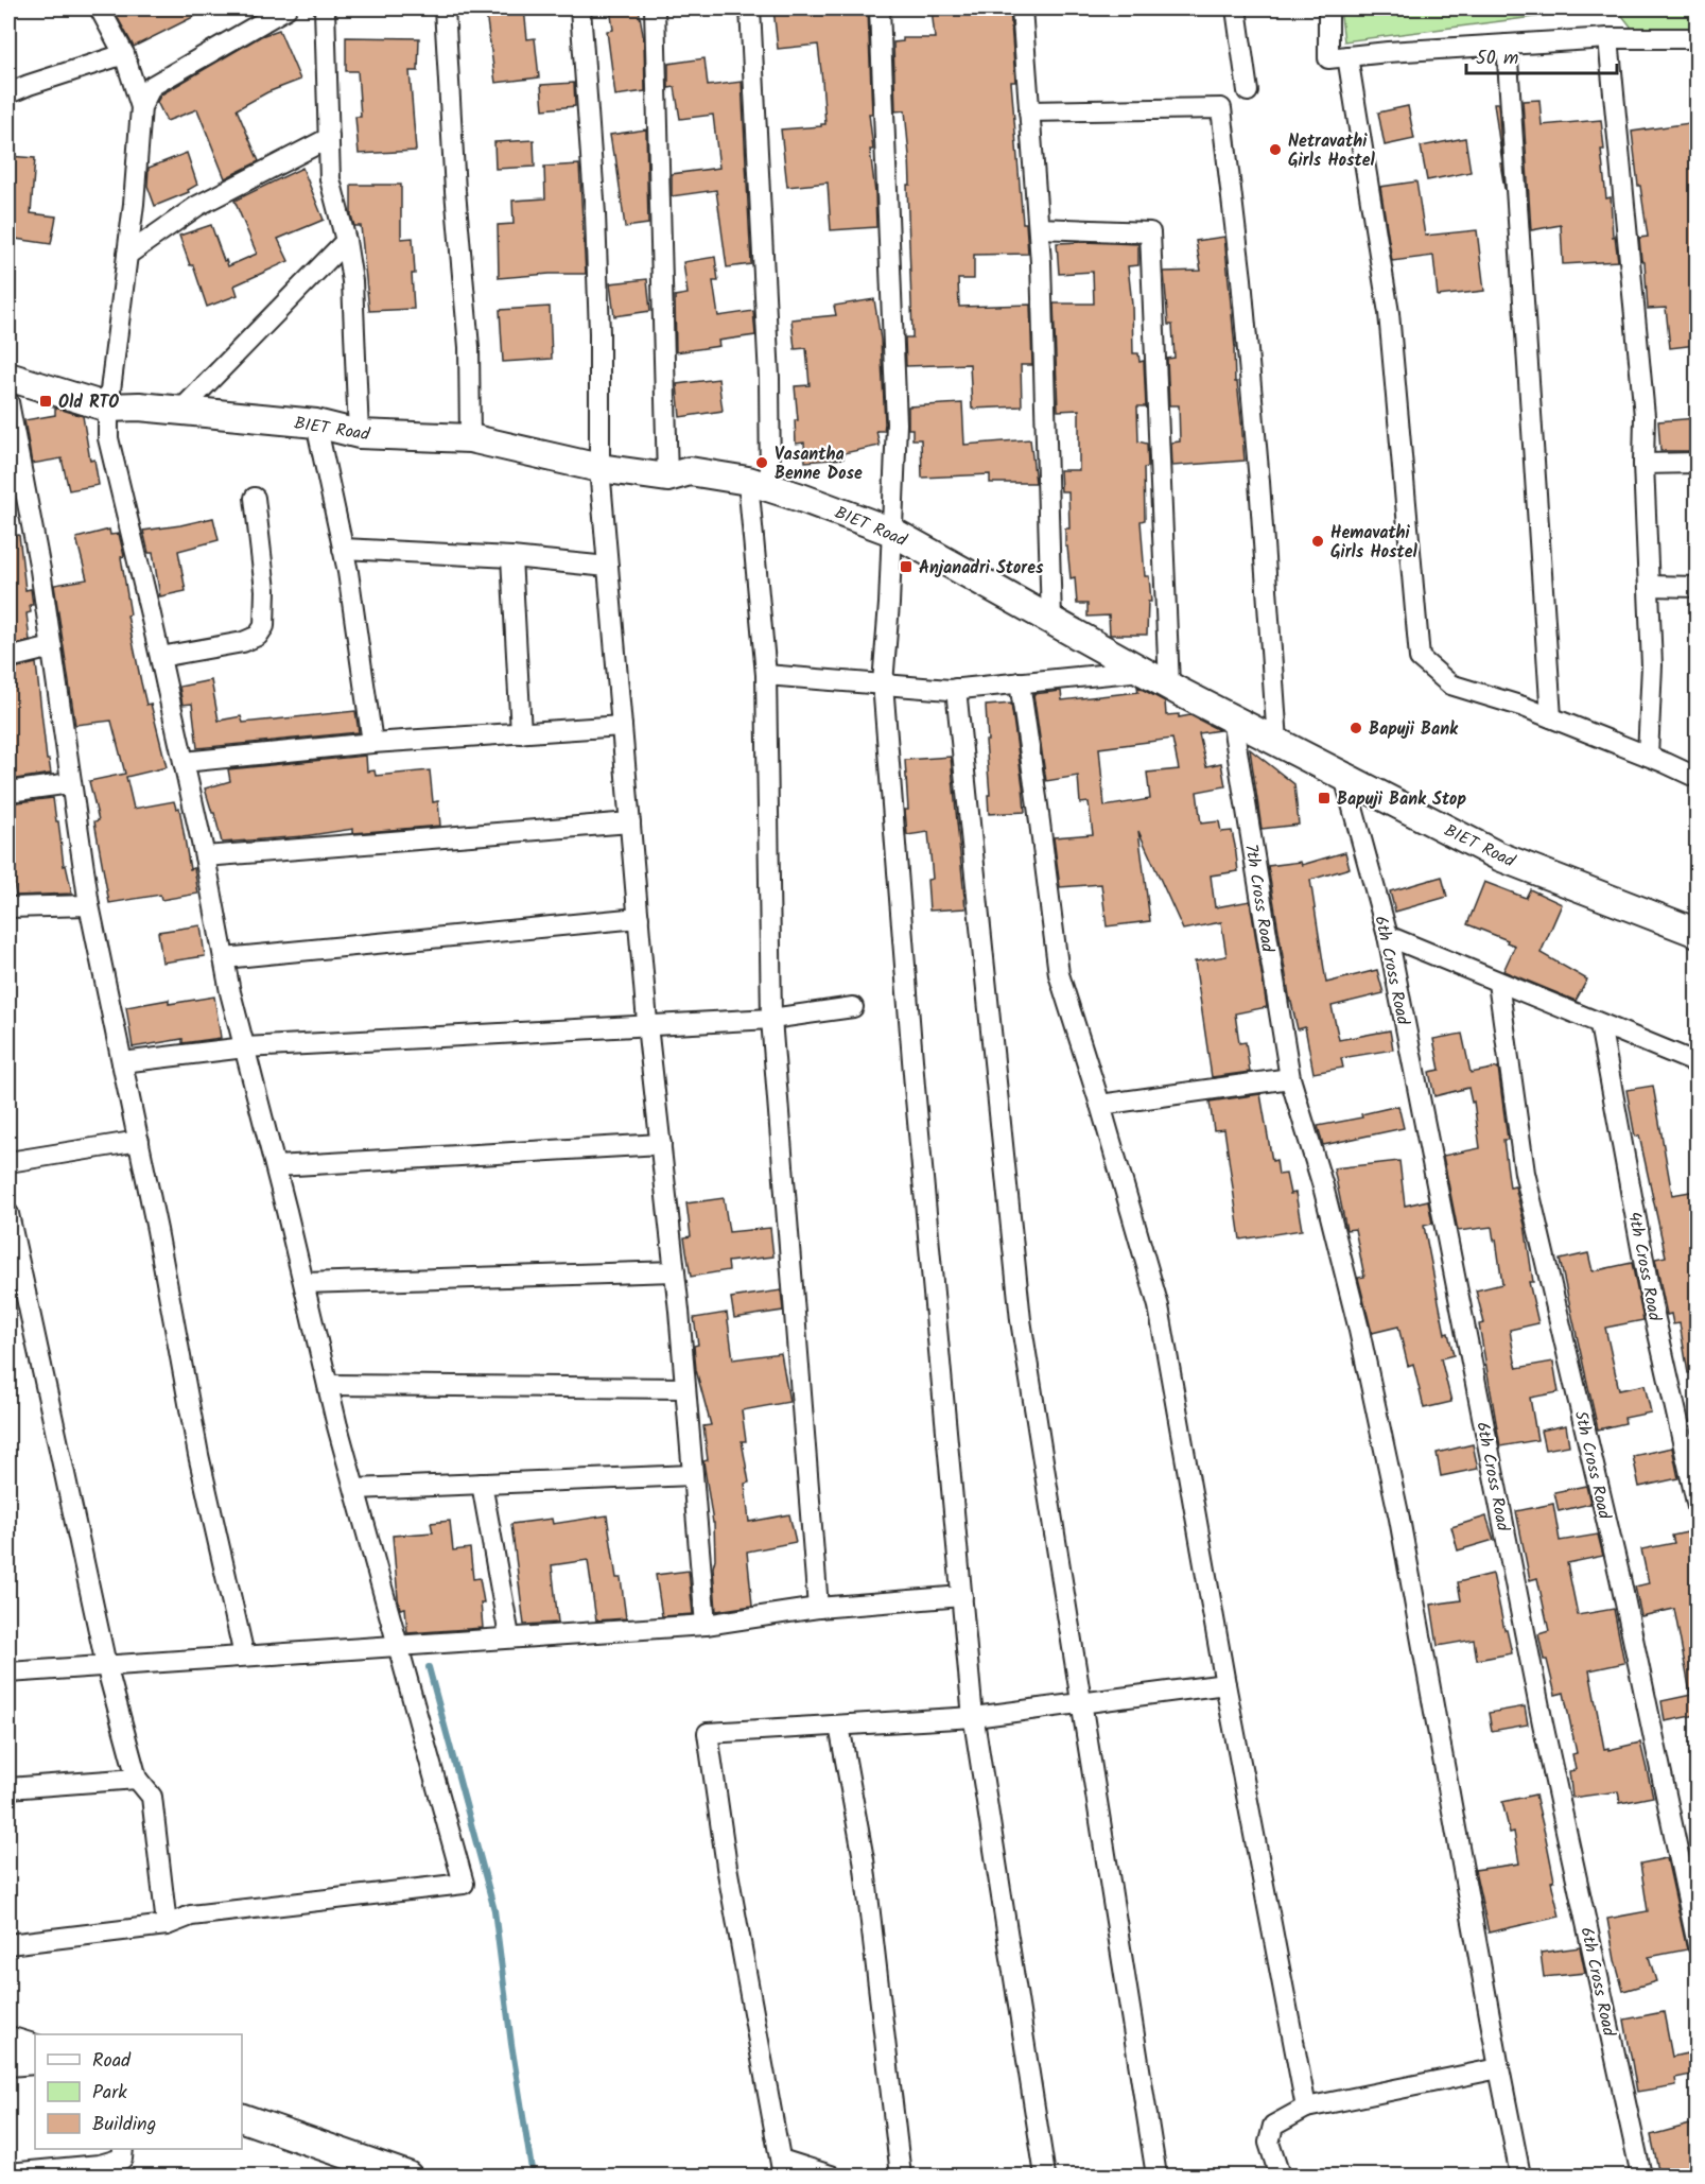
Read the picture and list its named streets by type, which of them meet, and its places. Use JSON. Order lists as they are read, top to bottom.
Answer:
{
  "streets": {
    "street": [
      "BIET Road",
      "7th Cross Road",
      "6th Cross Road",
      "4th Cross Road",
      "5th Cross Road"
    ]
  },
  "crossings": [
    ["BIET Road", "7th Cross Road"],
    ["BIET Road", "6th Cross Road"]
  ],
  "places": {
    "other": [
      "Netravathi Girls Hostel",
      "Vasantha Benne Dose",
      "Hemavathi Girls Hostel",
      "Bapuji Bank"
    ],
    "transit": ["Old RTO", "Anjanadri Stores", "Bapuji Bank Stop"]
  },
  "legend": ["Road", "Park", "Building"],
  "scale_bar": "50 m"
}
